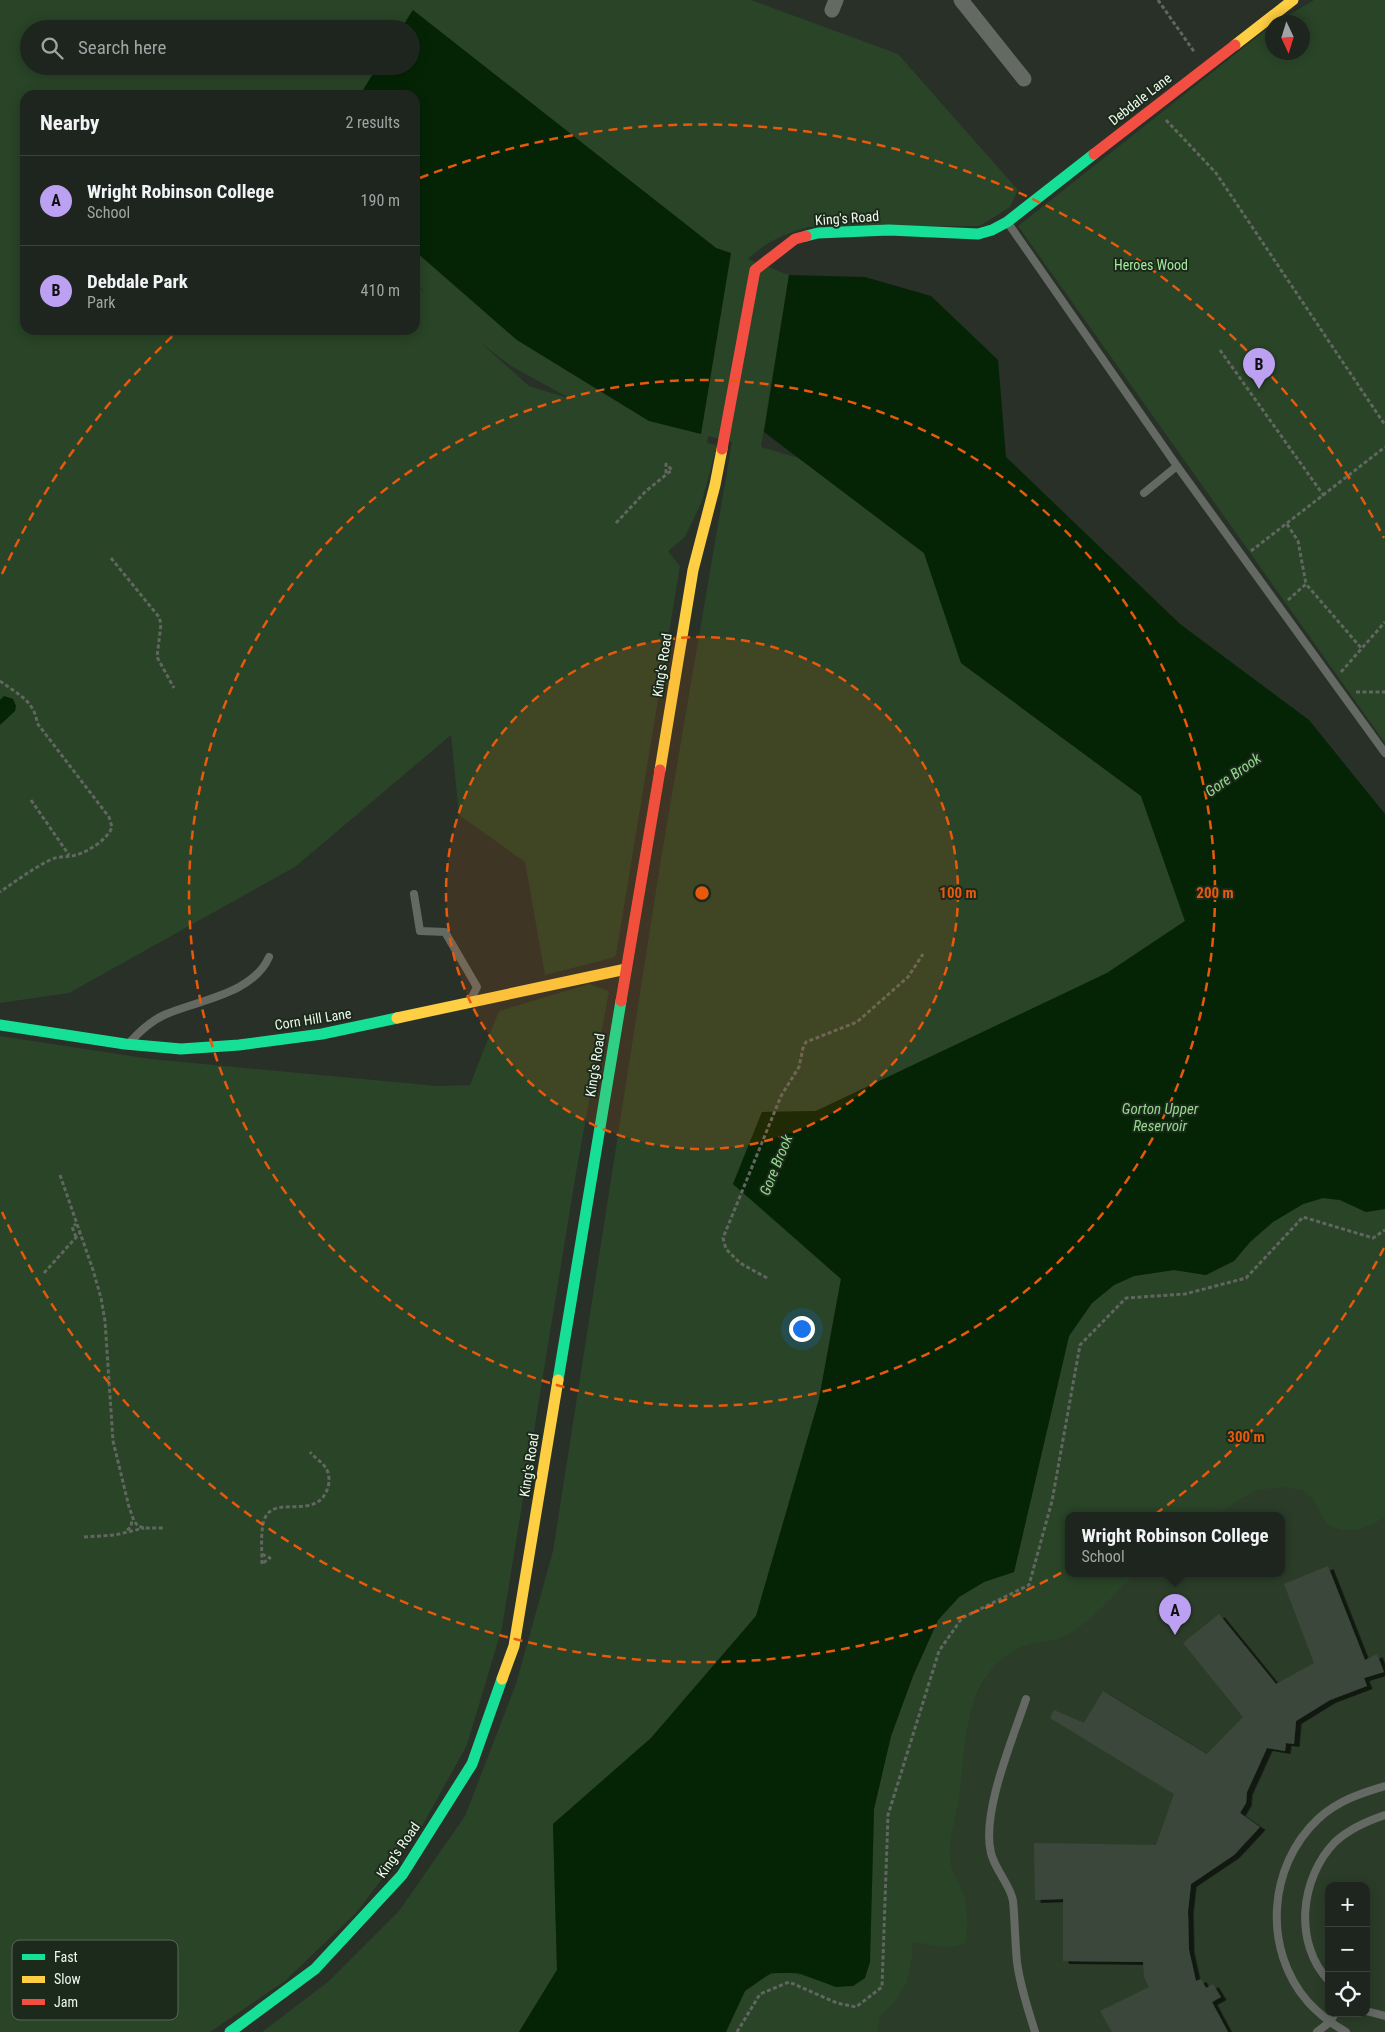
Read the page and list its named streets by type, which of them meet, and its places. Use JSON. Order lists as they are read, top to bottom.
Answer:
{
  "streets": {
    "street": ["Debdale Lane", "King's Road", "Corn Hill Lane"]
  },
  "crossings": [
    ["Debdale Lane", "King's Road"],
    ["King's Road", "Corn Hill Lane"]
  ],
  "water": ["Gore Brook", "Gorton Upper Reservoir"],
  "parks": ["Heroes Wood"],
  "legend": ["Fast", "Slow", "Jam"],
  "north": "bottom",
  "page": {
    "search": "Search here",
    "heading": ["Nearby", "2 results"],
    "list": [
      {
        "mark": "A",
        "name": "Wright Robinson College",
        "note": "School",
        "value": "190 m"
      },
      {
        "mark": "B",
        "name": "Debdale Park",
        "note": "Park",
        "value": "410 m"
      }
    ],
    "pins": ["B", "A"],
    "popup": ["Wright Robinson College", "School"],
    "map_buttons": ["+", "−"]
  },
  "rings": ["100 m", "200 m", "300 m"]
}
